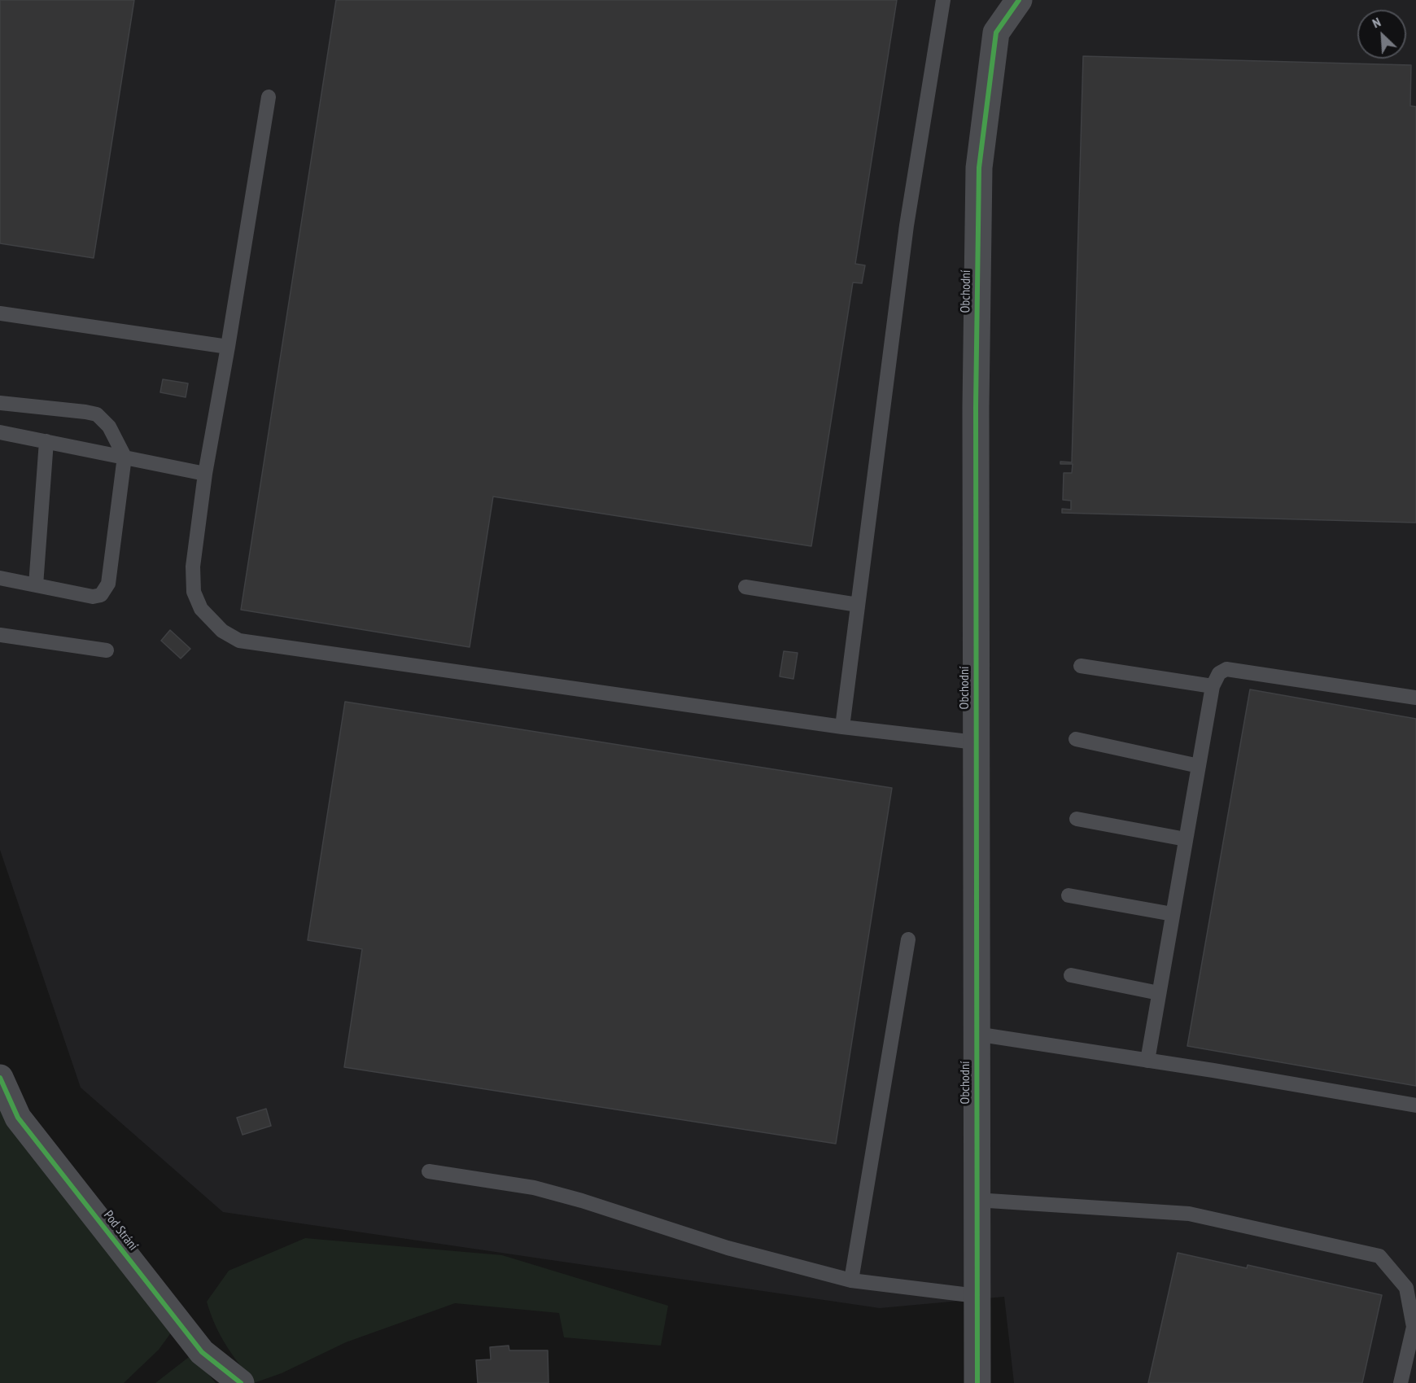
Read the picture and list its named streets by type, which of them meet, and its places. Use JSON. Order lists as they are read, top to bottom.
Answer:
{
  "streets": {
    "street": ["Obchodní", "Pod Strání"]
  },
  "north": "top left"
}
